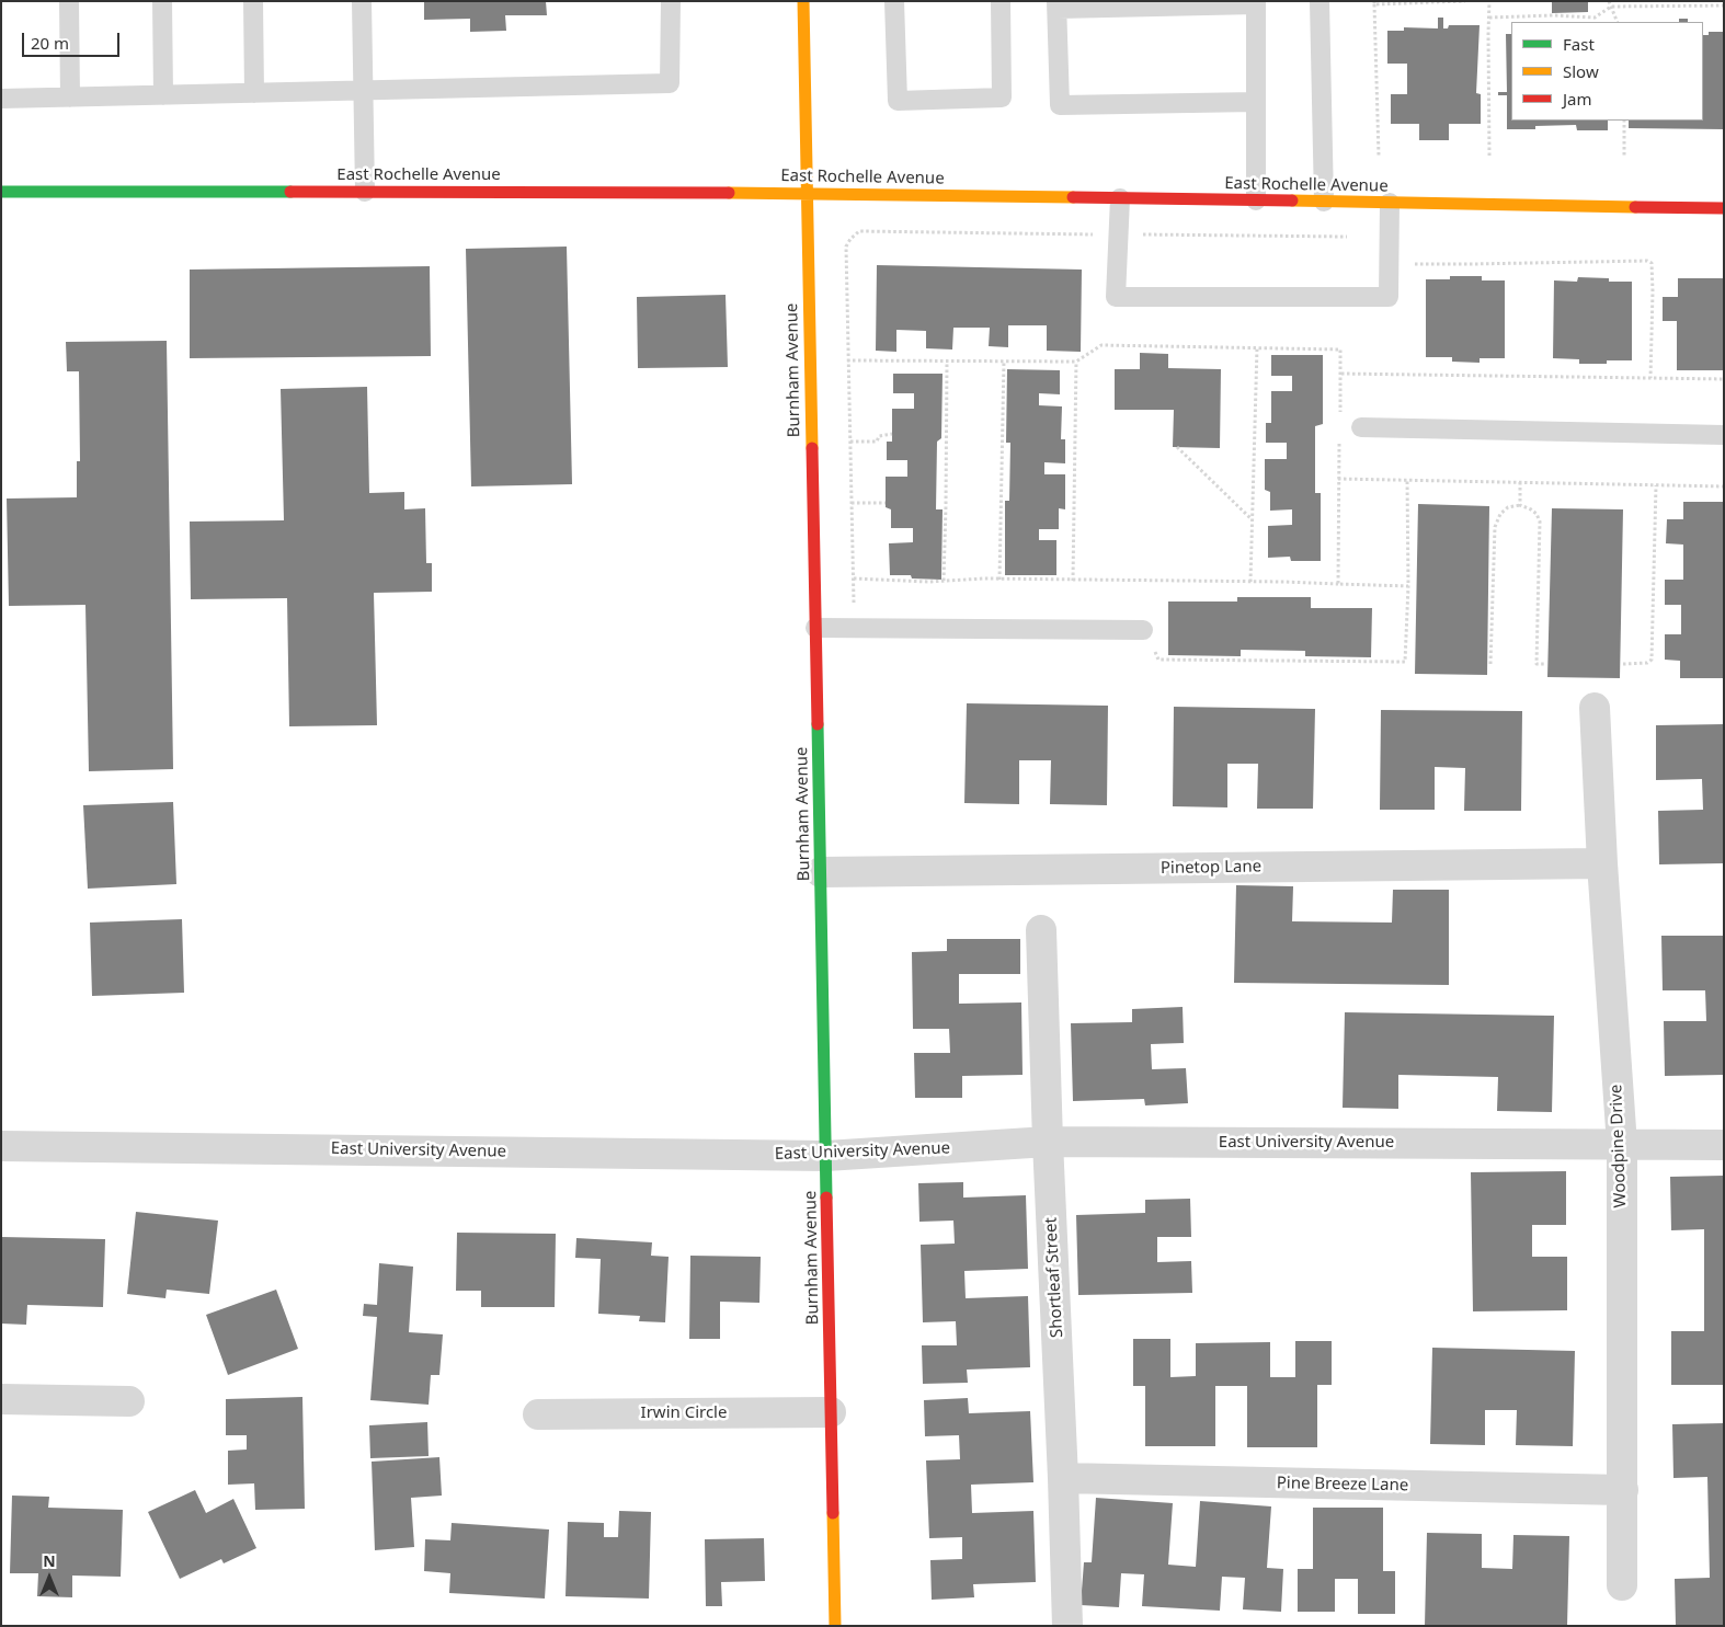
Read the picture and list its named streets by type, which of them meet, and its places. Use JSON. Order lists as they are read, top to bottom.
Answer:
{
  "streets": {
    "street": [
      "East Rochelle Avenue",
      "Burnham Avenue",
      "Pinetop Lane",
      "East University Avenue",
      "Woodpine Drive",
      "Shortleaf Street",
      "Irwin Circle",
      "Pine Breeze Lane"
    ]
  },
  "crossings": [
    ["East Rochelle Avenue", "Burnham Avenue"],
    ["Burnham Avenue", "Pinetop Lane"],
    ["Burnham Avenue", "East University Avenue"],
    ["Burnham Avenue", "Irwin Circle"],
    ["Pinetop Lane", "Woodpine Drive"],
    ["East University Avenue", "Woodpine Drive"],
    ["East University Avenue", "Shortleaf Street"],
    ["Woodpine Drive", "Pine Breeze Lane"],
    ["Shortleaf Street", "Pine Breeze Lane"]
  ],
  "legend": ["Fast", "Slow", "Jam"],
  "scale_bar": "20 m",
  "north": "top"
}
